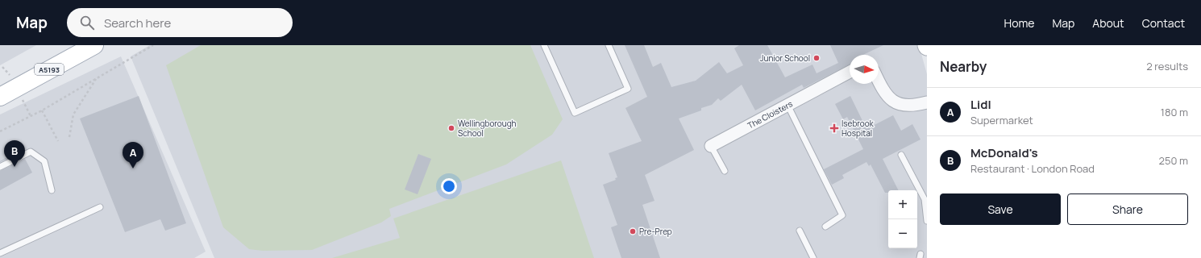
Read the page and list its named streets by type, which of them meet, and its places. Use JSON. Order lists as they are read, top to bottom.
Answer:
{
  "streets": {
    "main road": ["A5193"],
    "street": ["The Cloisters"]
  },
  "places": {
    "other": ["Junior School", "Wellingborough School", "Pre-Prep"],
    "health": ["Isebrook Hospital"]
  },
  "north": "right",
  "page": {
    "header": "Map",
    "search": "Search here",
    "nav": [
      "Home",
      "Map",
      "About",
      "Contact"
    ],
    "heading": ["Nearby", "2 results"],
    "list": [
      {
        "mark": "A",
        "name": "Lidl",
        "note": "Supermarket",
        "value": "180 m"
      },
      {
        "mark": "B",
        "name": "McDonald's",
        "note": "Restaurant · London Road",
        "value": "250 m"
      }
    ],
    "pins": ["B", "A"],
    "buttons": ["Save", "Share"],
    "map_buttons": ["+", "−"]
  }
}
